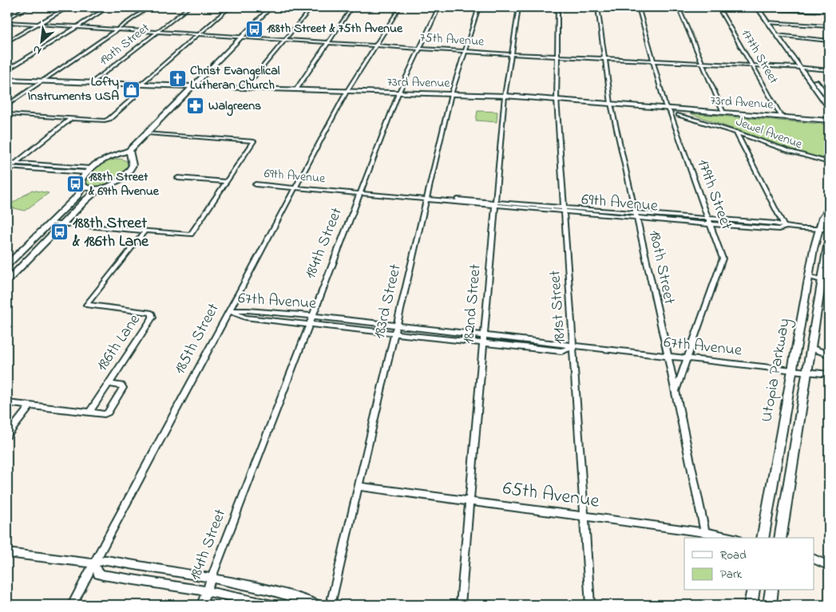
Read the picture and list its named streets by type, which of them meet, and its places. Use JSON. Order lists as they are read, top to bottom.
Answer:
{
  "streets": {
    "street": [
      "75th Avenue",
      "190th Street",
      "177th Street",
      "73rd Avenue",
      "Jewel Avenue",
      "69th Avenue",
      "179th Street",
      "184th Street",
      "180th Street",
      "67th Avenue",
      "183rd Street",
      "182nd Street",
      "181st Street",
      "185th Street",
      "186th Lane",
      "Utopia Parkway",
      "65th Avenue"
    ]
  },
  "crossings": [
    ["75th Avenue", "190th Street"],
    ["75th Avenue", "177th Street"],
    ["75th Avenue", "179th Street"],
    ["75th Avenue", "184th Street"],
    ["75th Avenue", "180th Street"],
    ["75th Avenue", "183rd Street"],
    ["75th Avenue", "182nd Street"],
    ["75th Avenue", "181st Street"],
    ["75th Avenue", "185th Street"],
    ["190th Street", "73rd Avenue"],
    ["177th Street", "73rd Avenue"],
    ["73rd Avenue", "179th Street"],
    ["73rd Avenue", "184th Street"],
    ["73rd Avenue", "180th Street"],
    ["73rd Avenue", "183rd Street"],
    ["73rd Avenue", "182nd Street"],
    ["73rd Avenue", "181st Street"],
    ["73rd Avenue", "185th Street"],
    ["69th Avenue", "179th Street"],
    ["69th Avenue", "184th Street"],
    ["69th Avenue", "180th Street"],
    ["69th Avenue", "183rd Street"],
    ["69th Avenue", "182nd Street"],
    ["69th Avenue", "181st Street"],
    ["69th Avenue", "185th Street"],
    ["69th Avenue", "Utopia Parkway"],
    ["179th Street", "180th Street"],
    ["179th Street", "67th Avenue"],
    ["184th Street", "67th Avenue"],
    ["180th Street", "67th Avenue"],
    ["180th Street", "65th Avenue"],
    ["67th Avenue", "183rd Street"],
    ["67th Avenue", "182nd Street"],
    ["67th Avenue", "181st Street"],
    ["67th Avenue", "185th Street"],
    ["67th Avenue", "Utopia Parkway"],
    ["183rd Street", "65th Avenue"],
    ["182nd Street", "65th Avenue"],
    ["181st Street", "65th Avenue"]
  ],
  "places": {
    "bus stop": ["188th Street & 75th Avenue", "188th Street & 69th Avenue", "188th Street & 186th Lane"],
    "church": ["Christ Evangelical Lutheran Church"],
    "shop": ["Lofty Instruments USA"],
    "pharmacy": ["Walgreens"]
  },
  "legend": ["Road", "Park"],
  "north": "bottom left"
}
